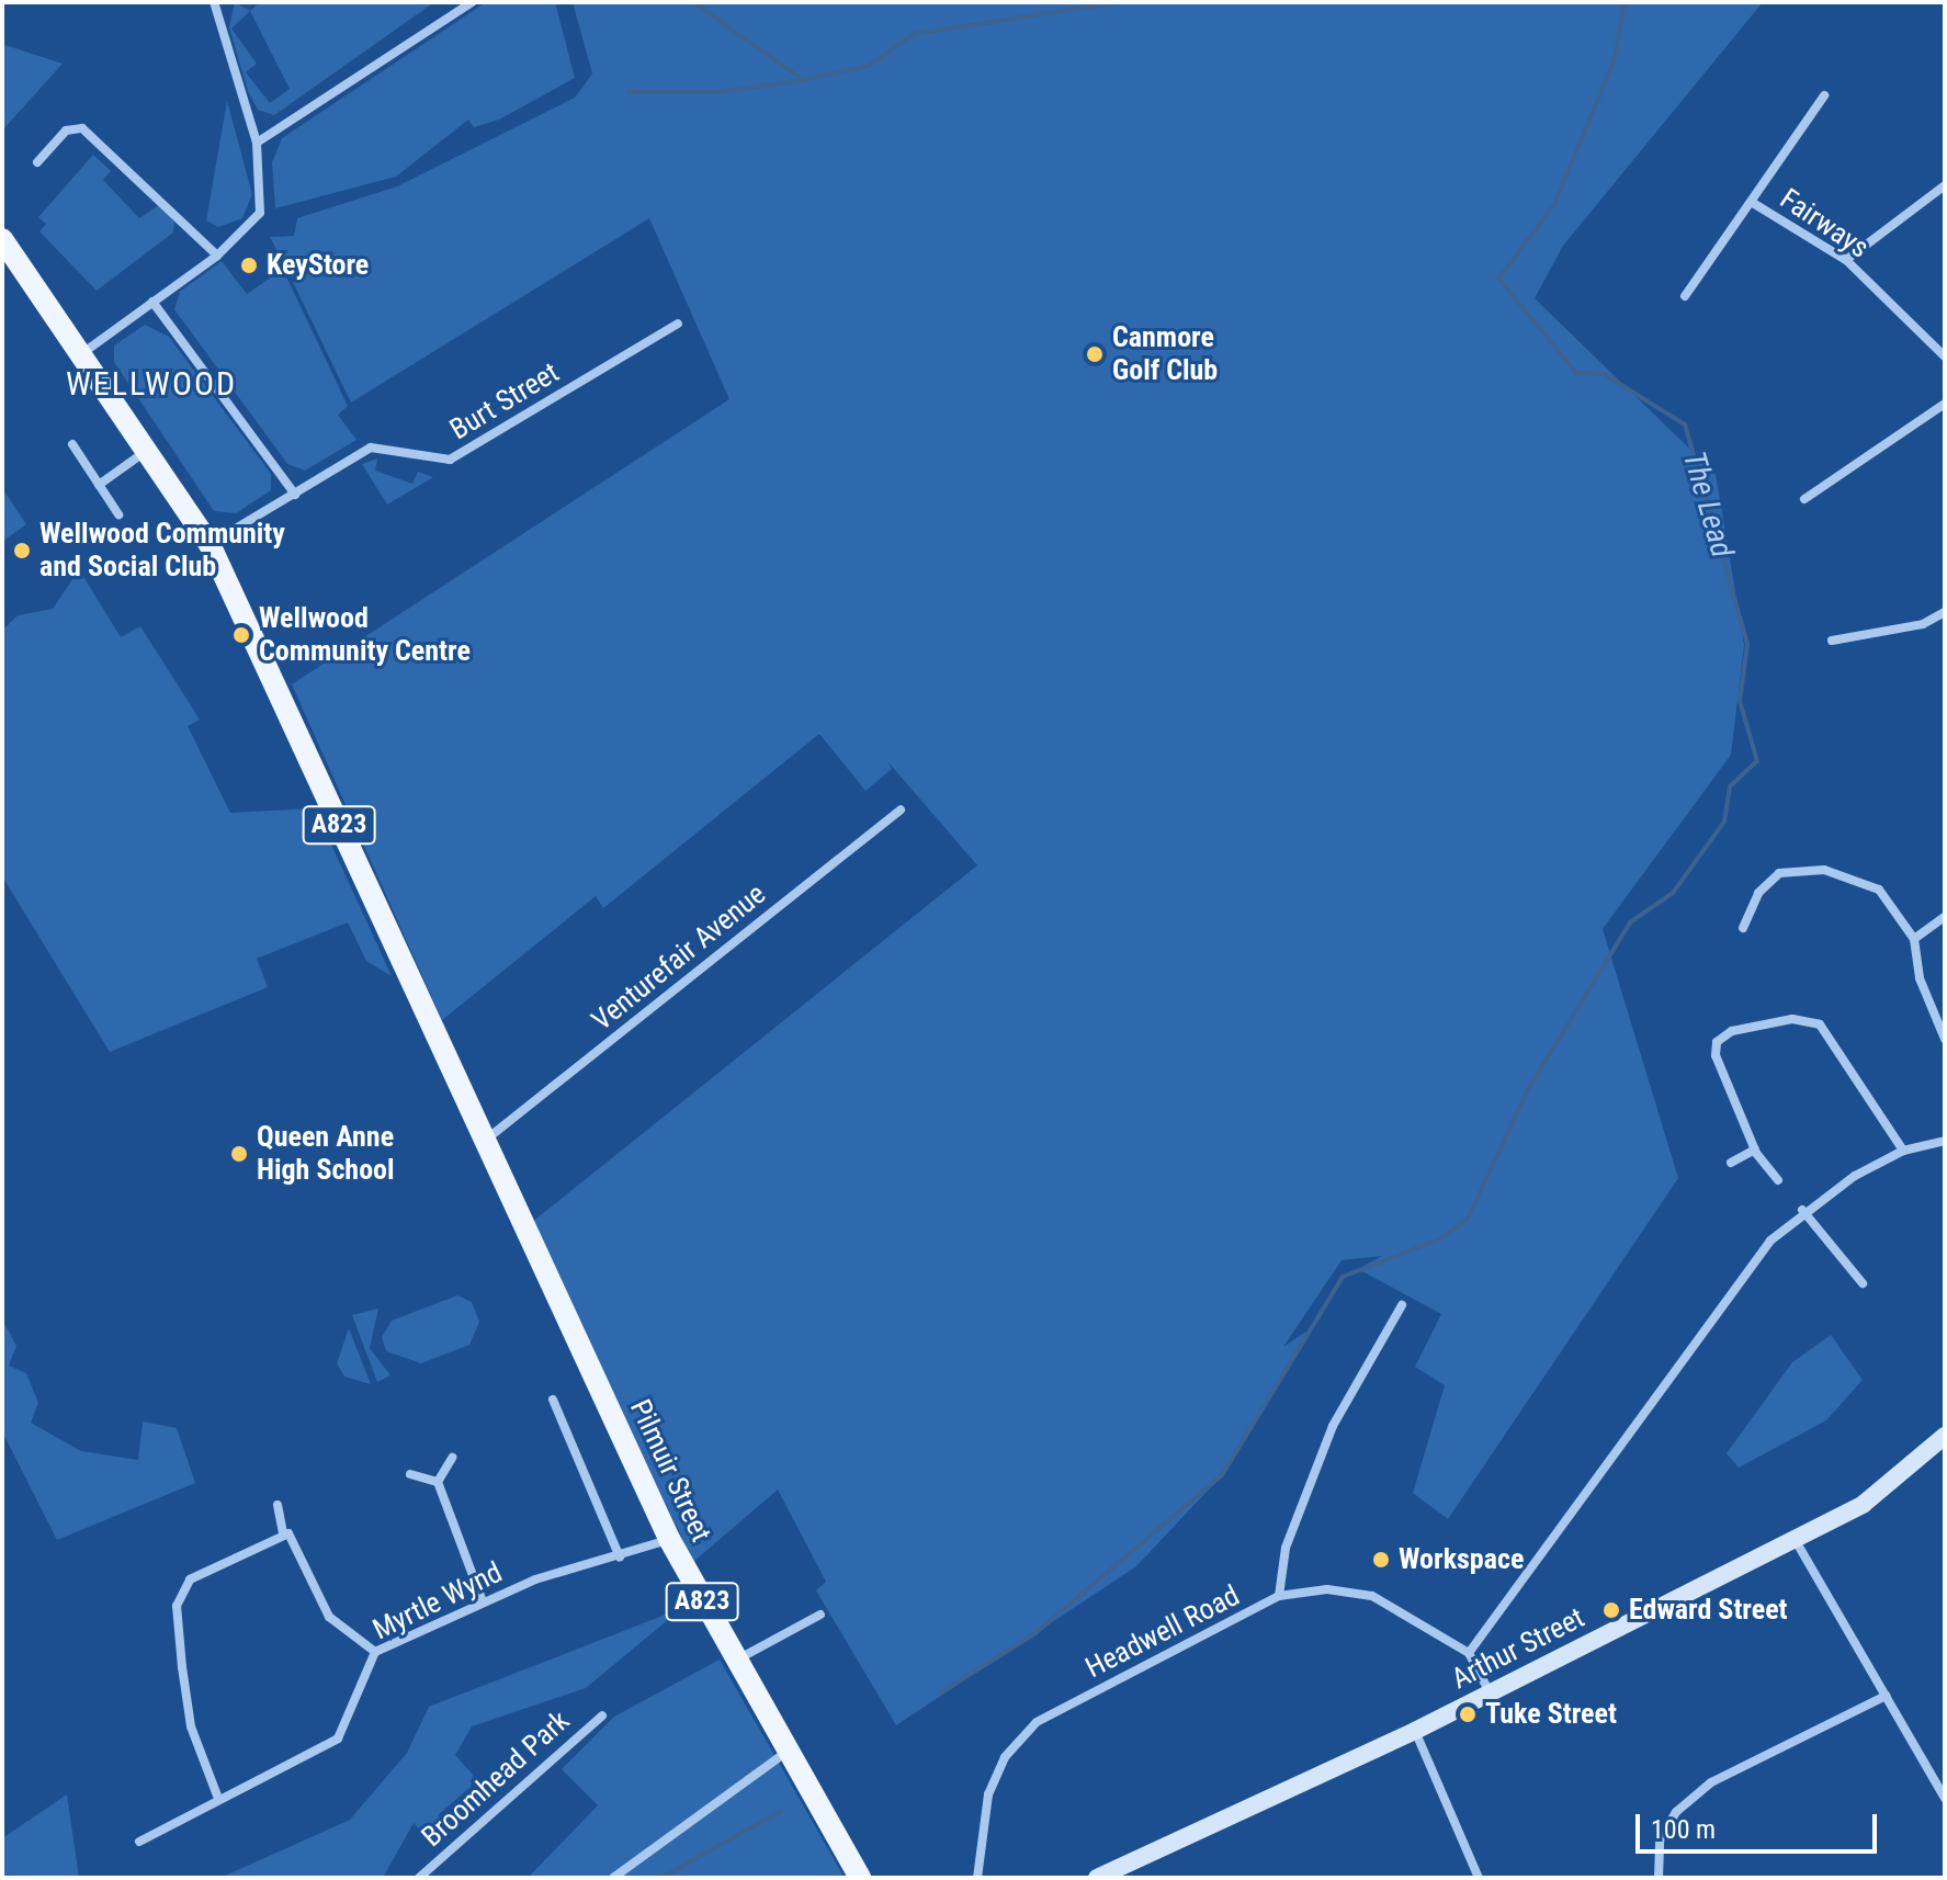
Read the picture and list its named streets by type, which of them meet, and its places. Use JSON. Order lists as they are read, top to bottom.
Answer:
{
  "streets": {
    "main road": ["A823", "Pilmuir Street"],
    "street": [
      "Fairways",
      "Burt Street",
      "Venturefair Avenue",
      "Myrtle Wynd",
      "Headwell Road",
      "Arthur Street",
      "Broomhead Park"
    ]
  },
  "crossings": [
    ["Burt Street", "A823"],
    ["A823", "Venturefair Avenue"],
    ["A823", "Pilmuir Street"],
    ["Venturefair Avenue", "Pilmuir Street"],
    ["Pilmuir Street", "Myrtle Wynd"]
  ],
  "districts": ["WELLWOOD"],
  "water": ["The Lead"],
  "places": [
    "KeyStore",
    "Canmore Golf Club",
    "Wellwood Community and Social Club",
    "Wellwood Community Centre",
    "Queen Anne High School",
    "Workspace",
    "Edward Street",
    "Tuke Street"
  ],
  "scale_bar": "100 m"
}
